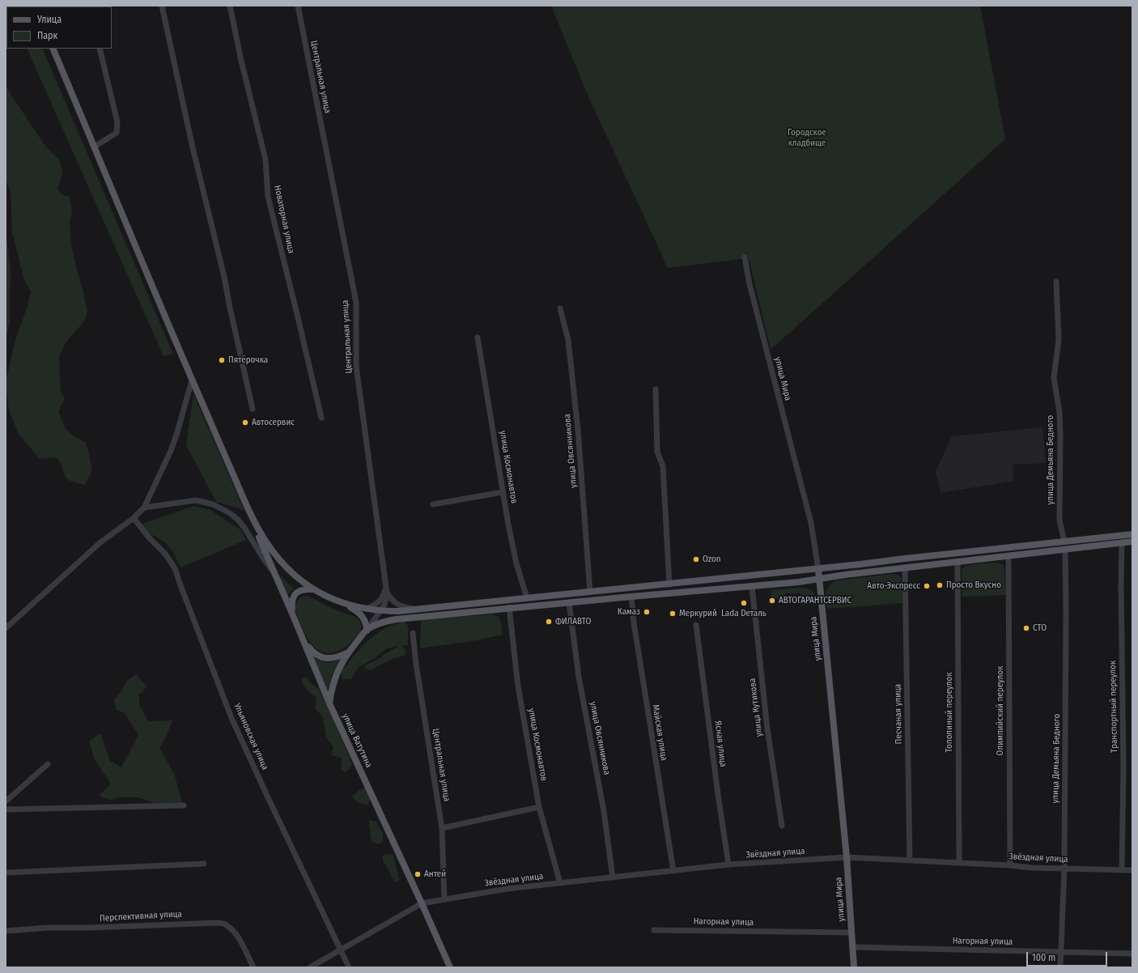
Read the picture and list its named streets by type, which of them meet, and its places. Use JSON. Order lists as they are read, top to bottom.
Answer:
{
  "streets": {
    "main road": ["улица Мира", "улица Ватутина"],
    "street": [
      "Центральная улица",
      "Новаторная улица",
      "улица Овсянникова",
      "улица Демьяна Бедного",
      "улица Космонавтов",
      "Транспортный переулок",
      "улица Кутикова",
      "Олимпийский переулок",
      "Тополиный переулок",
      "Песчаная улица",
      "Майская улица",
      "Ульяновская улица",
      "Ясная улица",
      "Звёздная улица",
      "Перспективная улица",
      "Нагорная улица"
    ]
  },
  "crossings": [
    ["Центральная улица", "улица Ватутина"],
    ["Центральная улица", "Звёздная улица"],
    ["улица Мира", "Звёздная улица"],
    ["улица Мира", "Нагорная улица"],
    ["улица Овсянникова", "Звёздная улица"],
    ["улица Демьяна Бедного", "Звёздная улица"],
    ["улица Демьяна Бедного", "Нагорная улица"],
    ["улица Космонавтов", "Звёздная улица"],
    ["Транспортный переулок", "Звёздная улица"],
    ["Олимпийский переулок", "Звёздная улица"],
    ["Тополиный переулок", "Звёздная улица"],
    ["Песчаная улица", "Звёздная улица"],
    ["Майская улица", "Звёздная улица"],
    ["улица Ватутина", "Звёздная улица"],
    ["Ясная улица", "Звёздная улица"]
  ],
  "parks": ["Городское кладбище"],
  "places": [
    "Пятёрочка",
    "Автосервис",
    "Ozon",
    "Просто Вкусно",
    "Авто-Экспресс",
    "АВТОГАРАНТСЕРВИС",
    "Lada Dеталь",
    "Камаз",
    "Меркурий",
    "ФИЛАВТО",
    "СТО",
    "Антей"
  ],
  "legend": ["Улица", "Парк"],
  "scale_bar": "100 m"
}
